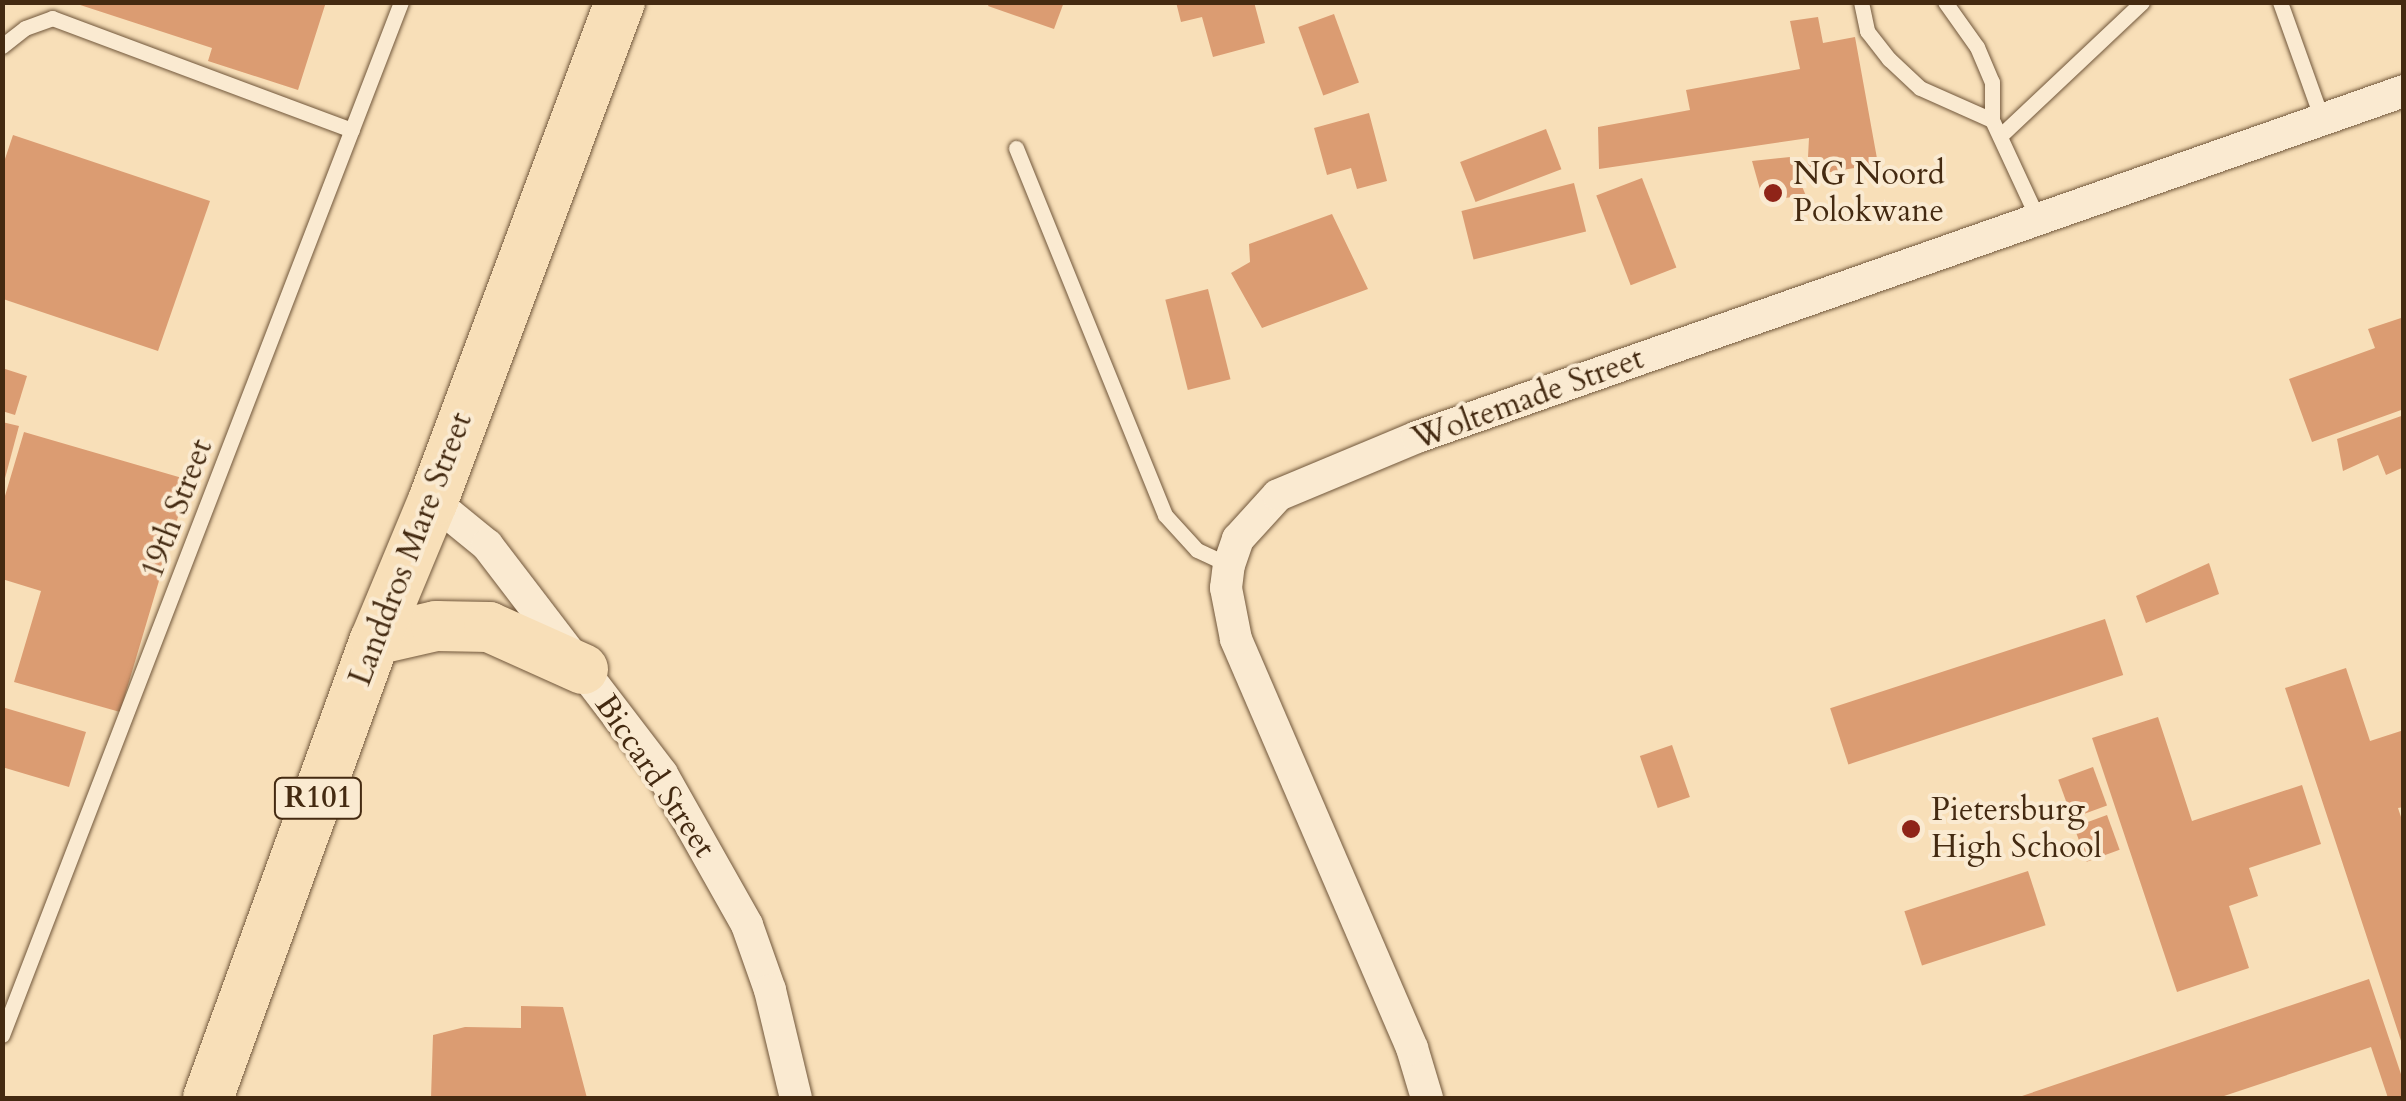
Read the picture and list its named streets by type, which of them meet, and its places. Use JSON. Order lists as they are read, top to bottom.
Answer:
{
  "streets": {
    "main road": ["Landdros Mare Street", "R101"],
    "street": ["Woltemade Street", "Biccard Street"],
    "lane": ["19th Street"]
  },
  "crossings": [
    ["Landdros Mare Street", "Biccard Street"]
  ],
  "places": ["NG Noord Polokwane", "Pietersburg High School"]
}
